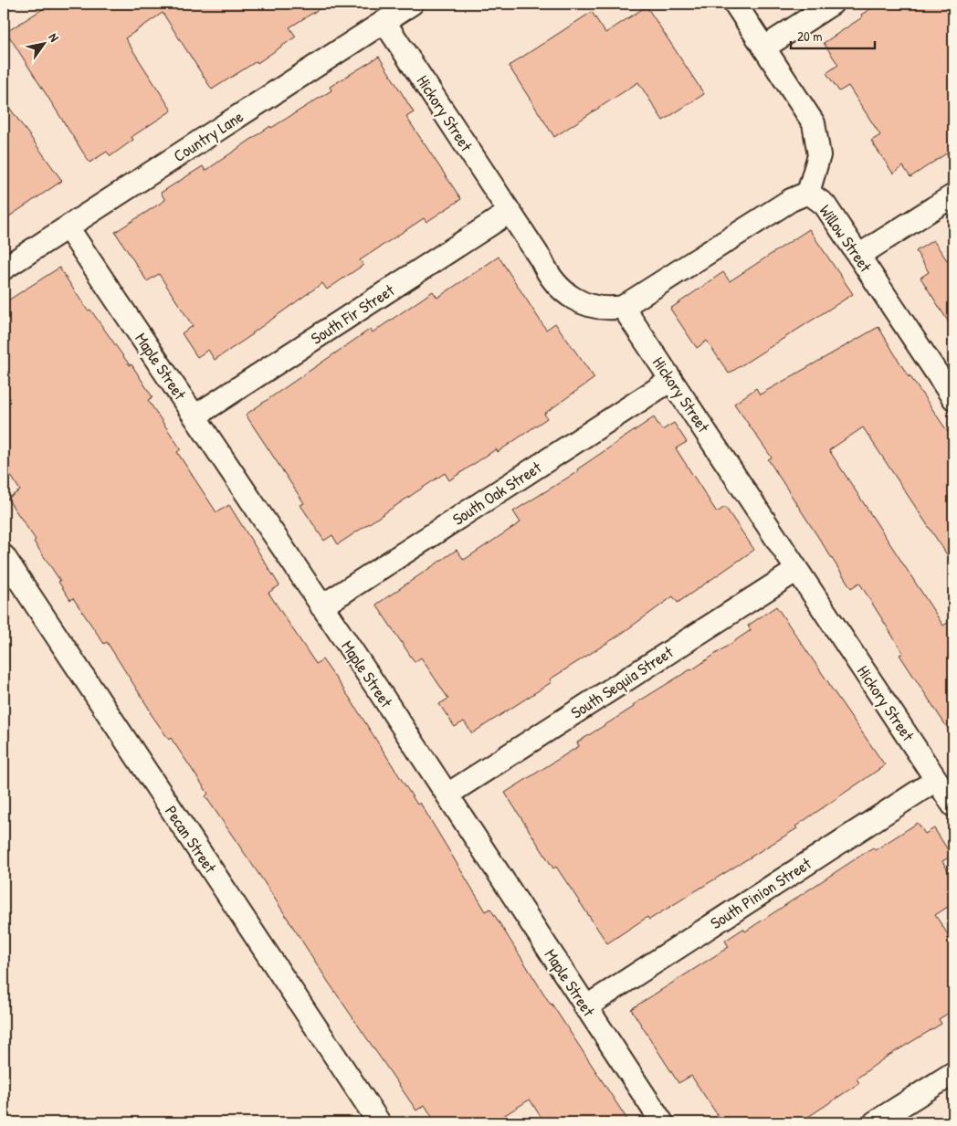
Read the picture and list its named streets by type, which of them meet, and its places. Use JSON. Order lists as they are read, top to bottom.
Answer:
{
  "streets": {
    "street": [
      "Hickory Street",
      "Country Lane",
      "Willow Street",
      "South Fir Street",
      "Maple Street",
      "South Oak Street",
      "South Sequia Street",
      "Pecan Street",
      "South Pinion Street"
    ]
  },
  "crossings": [
    ["Hickory Street", "Country Lane"],
    ["Hickory Street", "South Fir Street"],
    ["Hickory Street", "South Oak Street"],
    ["Hickory Street", "South Sequia Street"],
    ["Hickory Street", "South Pinion Street"],
    ["Country Lane", "Maple Street"],
    ["South Fir Street", "Maple Street"],
    ["Maple Street", "South Oak Street"],
    ["Maple Street", "South Sequia Street"],
    ["Maple Street", "South Pinion Street"]
  ],
  "scale_bar": "20 m",
  "north": "top right"
}
